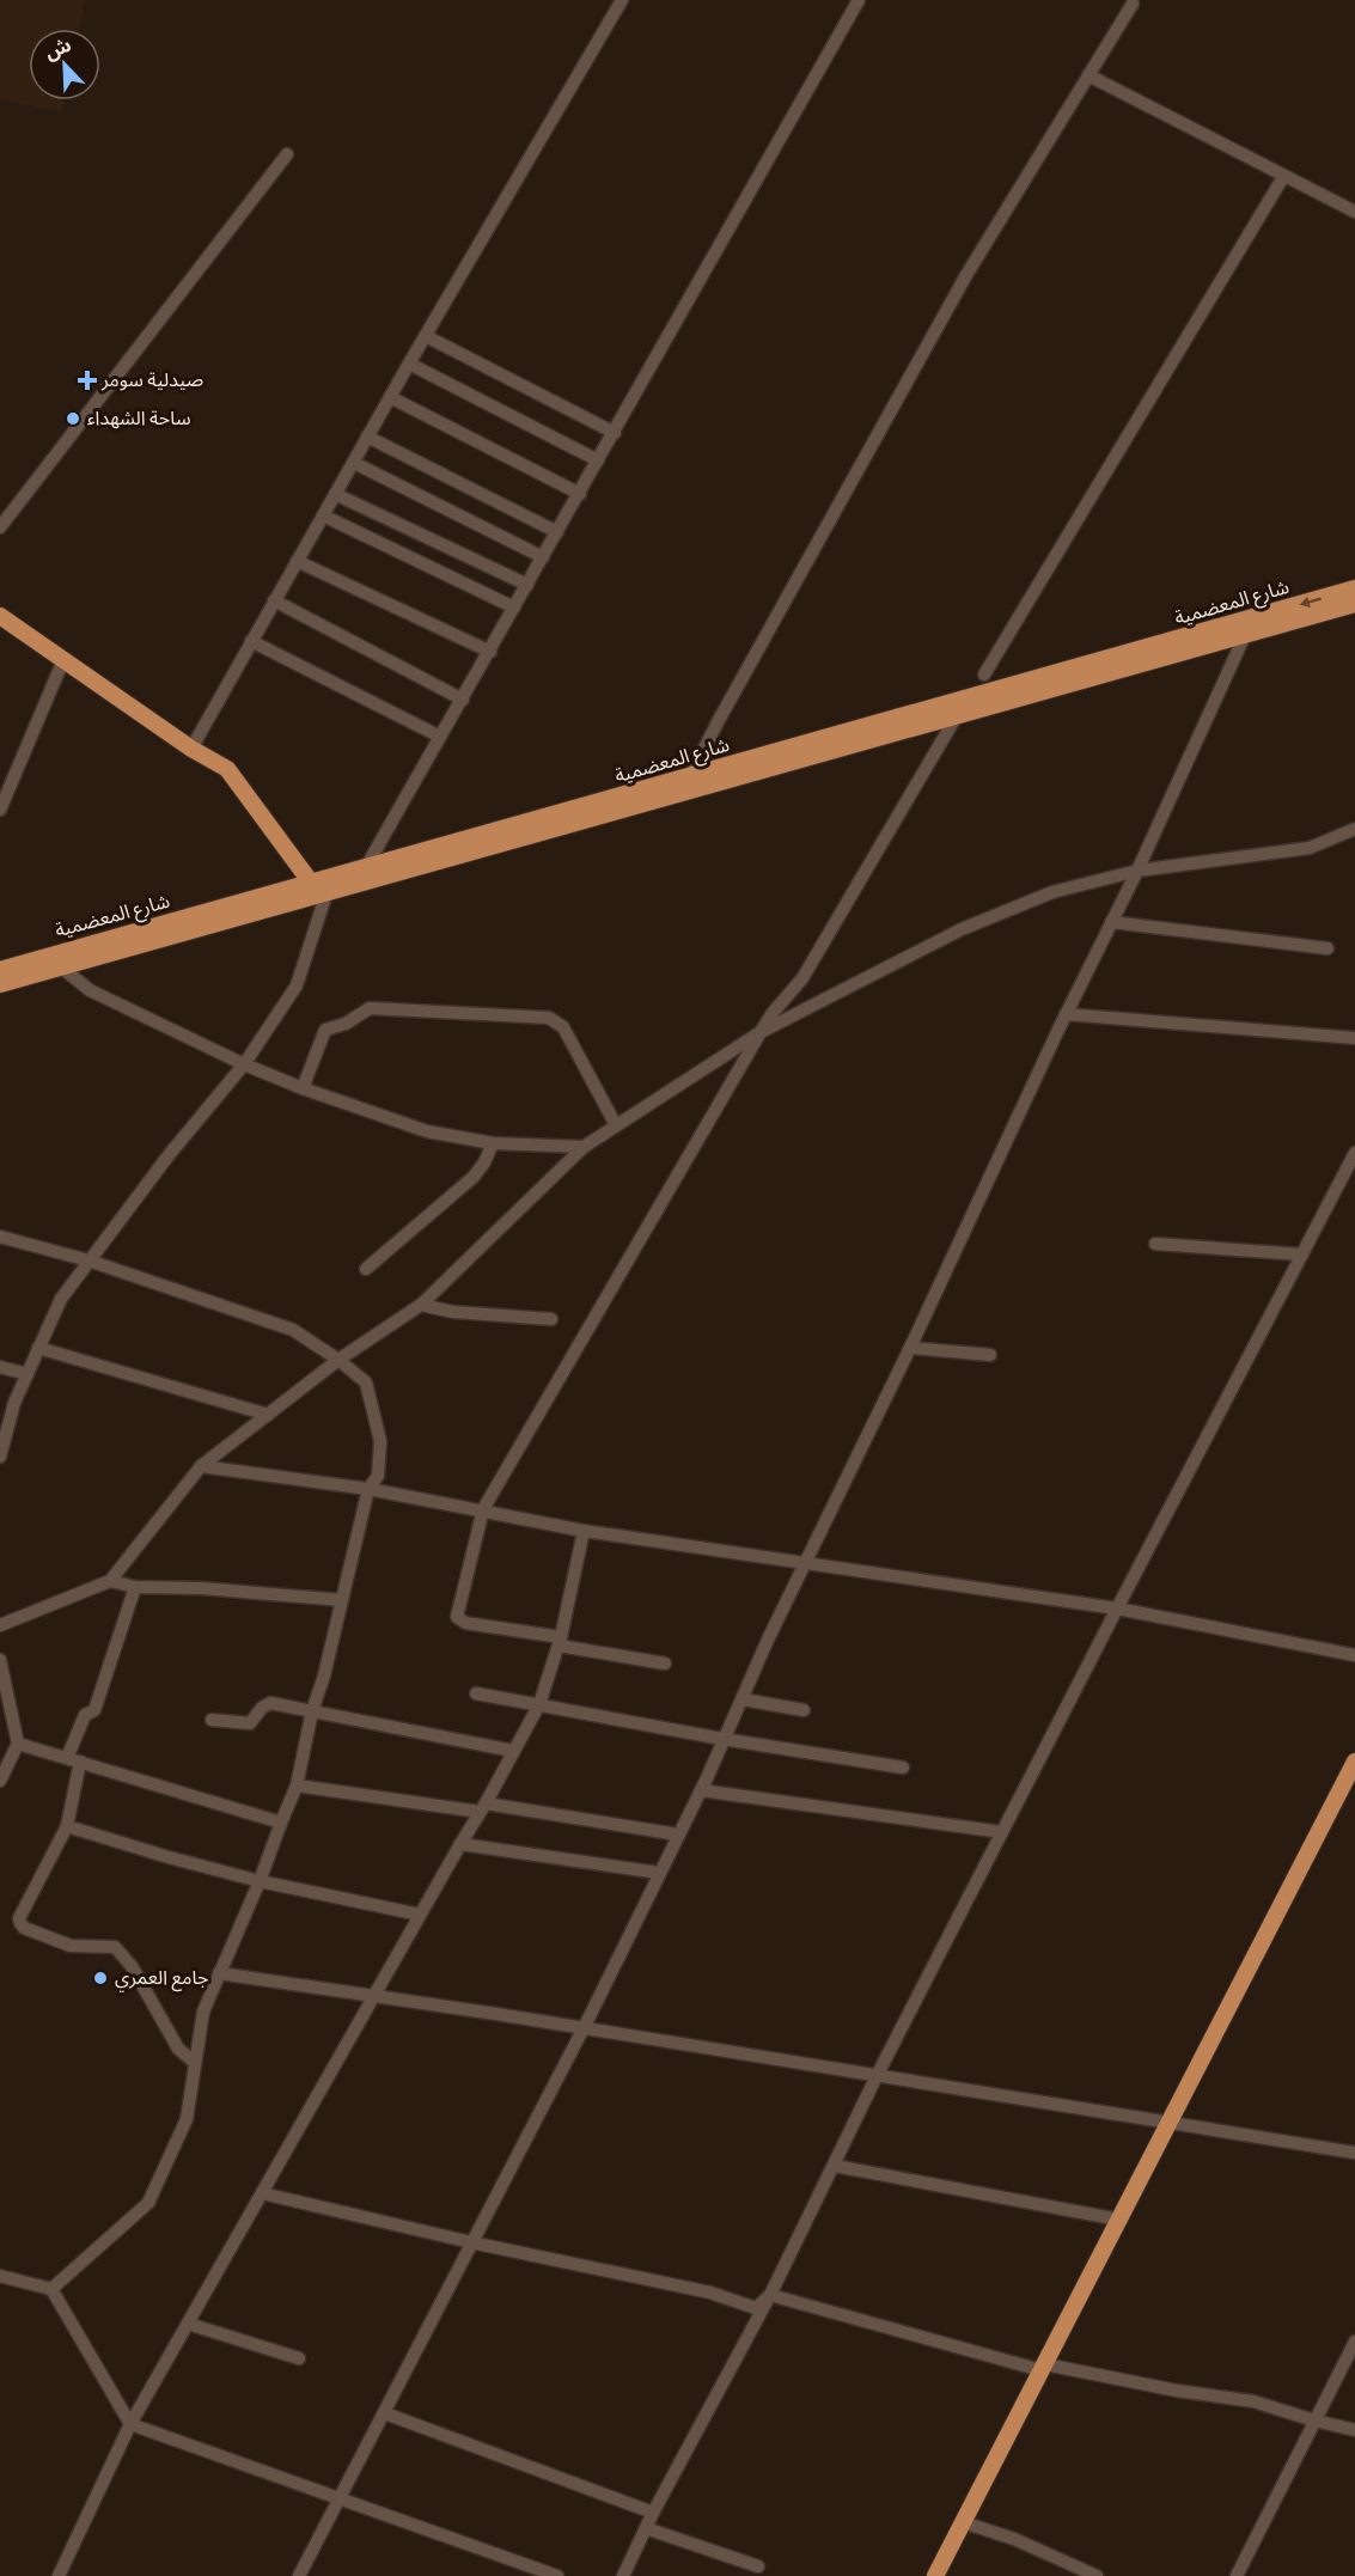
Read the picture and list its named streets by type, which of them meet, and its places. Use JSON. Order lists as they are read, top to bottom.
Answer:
{
  "streets": {
    "main road": ["شارع المعضمية"]
  },
  "places": {
    "health": ["صيدلية سومر"],
    "other": ["ساحة الشهداء", "جامع العمري"]
  },
  "north": "top left"
}
